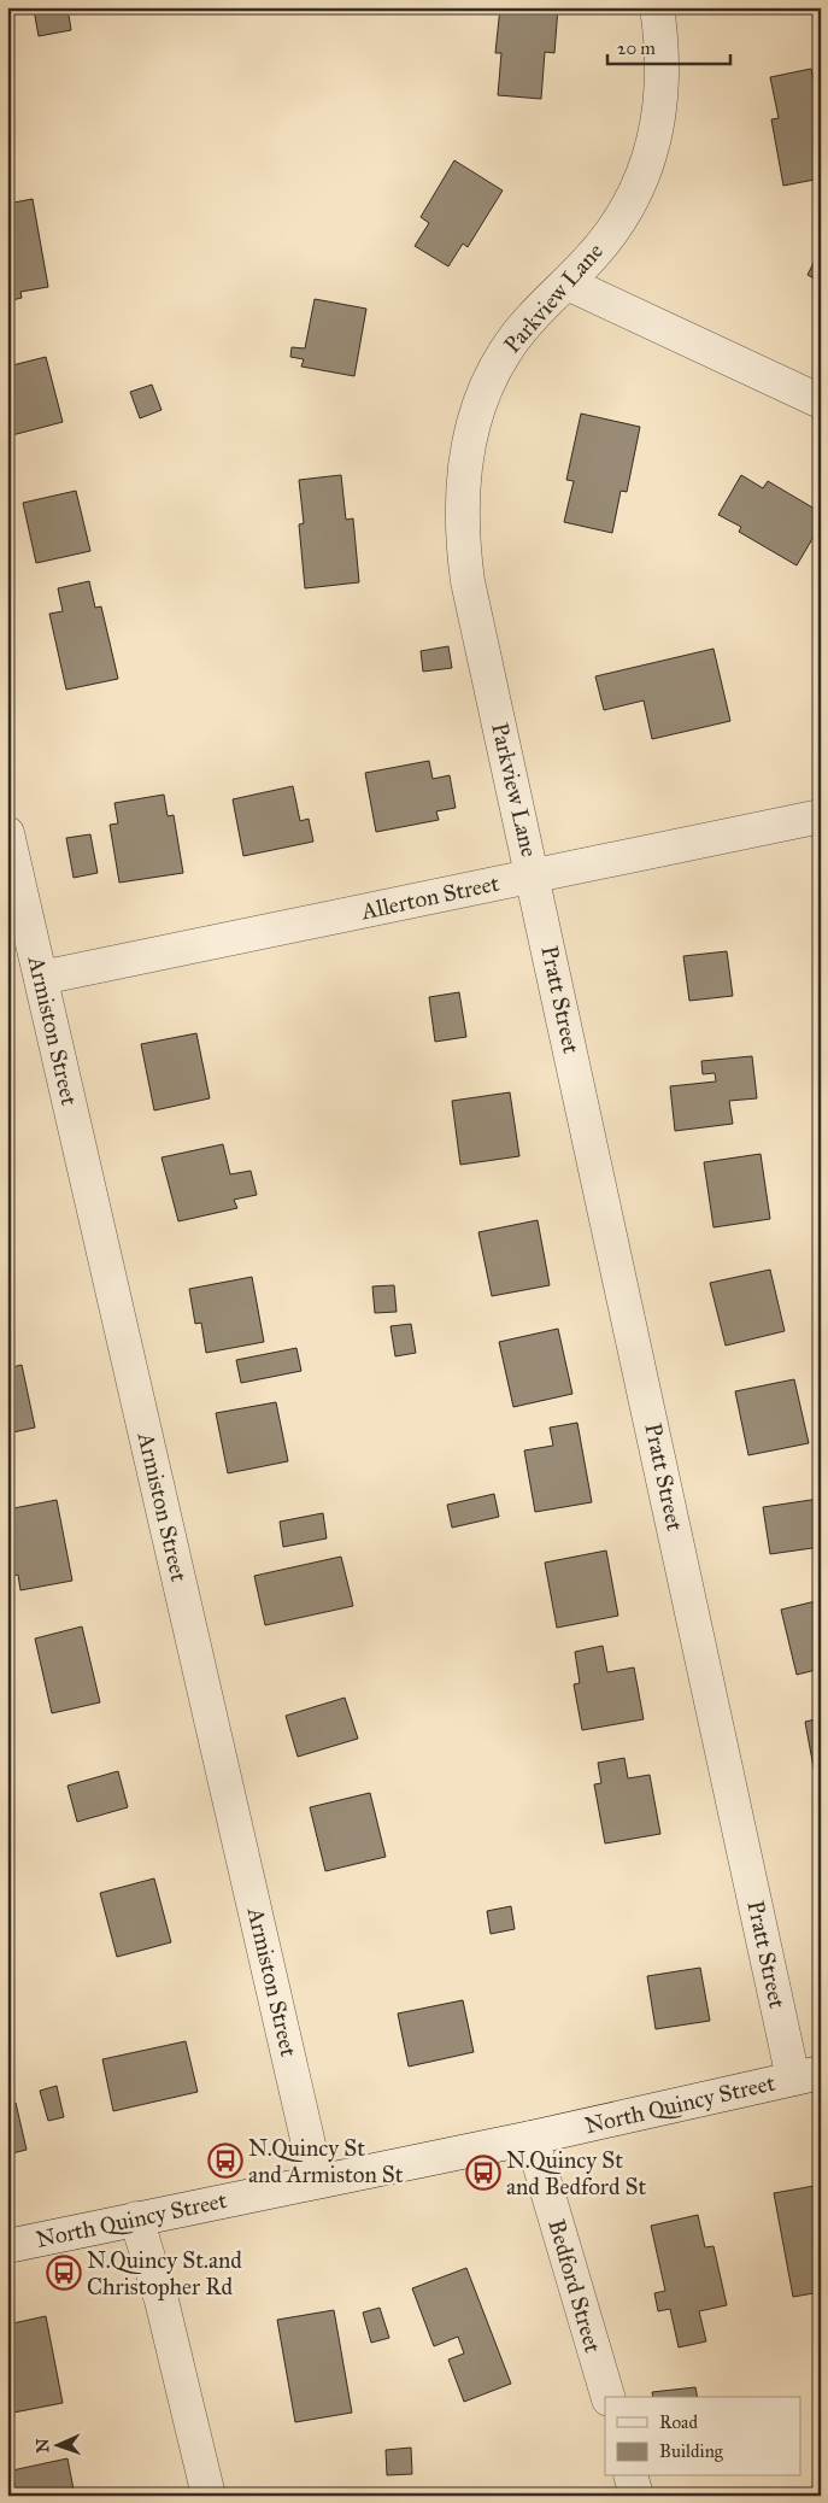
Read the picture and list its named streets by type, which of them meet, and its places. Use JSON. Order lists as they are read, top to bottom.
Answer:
{
  "streets": {
    "street": [
      "Parkview Lane",
      "Allerton Street",
      "Pratt Street",
      "Armiston Street",
      "North Quincy Street",
      "Bedford Street"
    ]
  },
  "crossings": [
    ["Parkview Lane", "Allerton Street"],
    ["Parkview Lane", "Pratt Street"],
    ["Allerton Street", "Pratt Street"],
    ["Allerton Street", "Armiston Street"],
    ["Pratt Street", "North Quincy Street"],
    ["Armiston Street", "North Quincy Street"],
    ["North Quincy Street", "Bedford Street"]
  ],
  "places": {
    "bus stop": ["N.Quincy St and Armiston St", "N.Quincy St and Bedford St", "N.Quincy St.and Christopher Rd"]
  },
  "legend": ["Road", "Building"],
  "scale_bar": "20 m",
  "north": "left"
}
